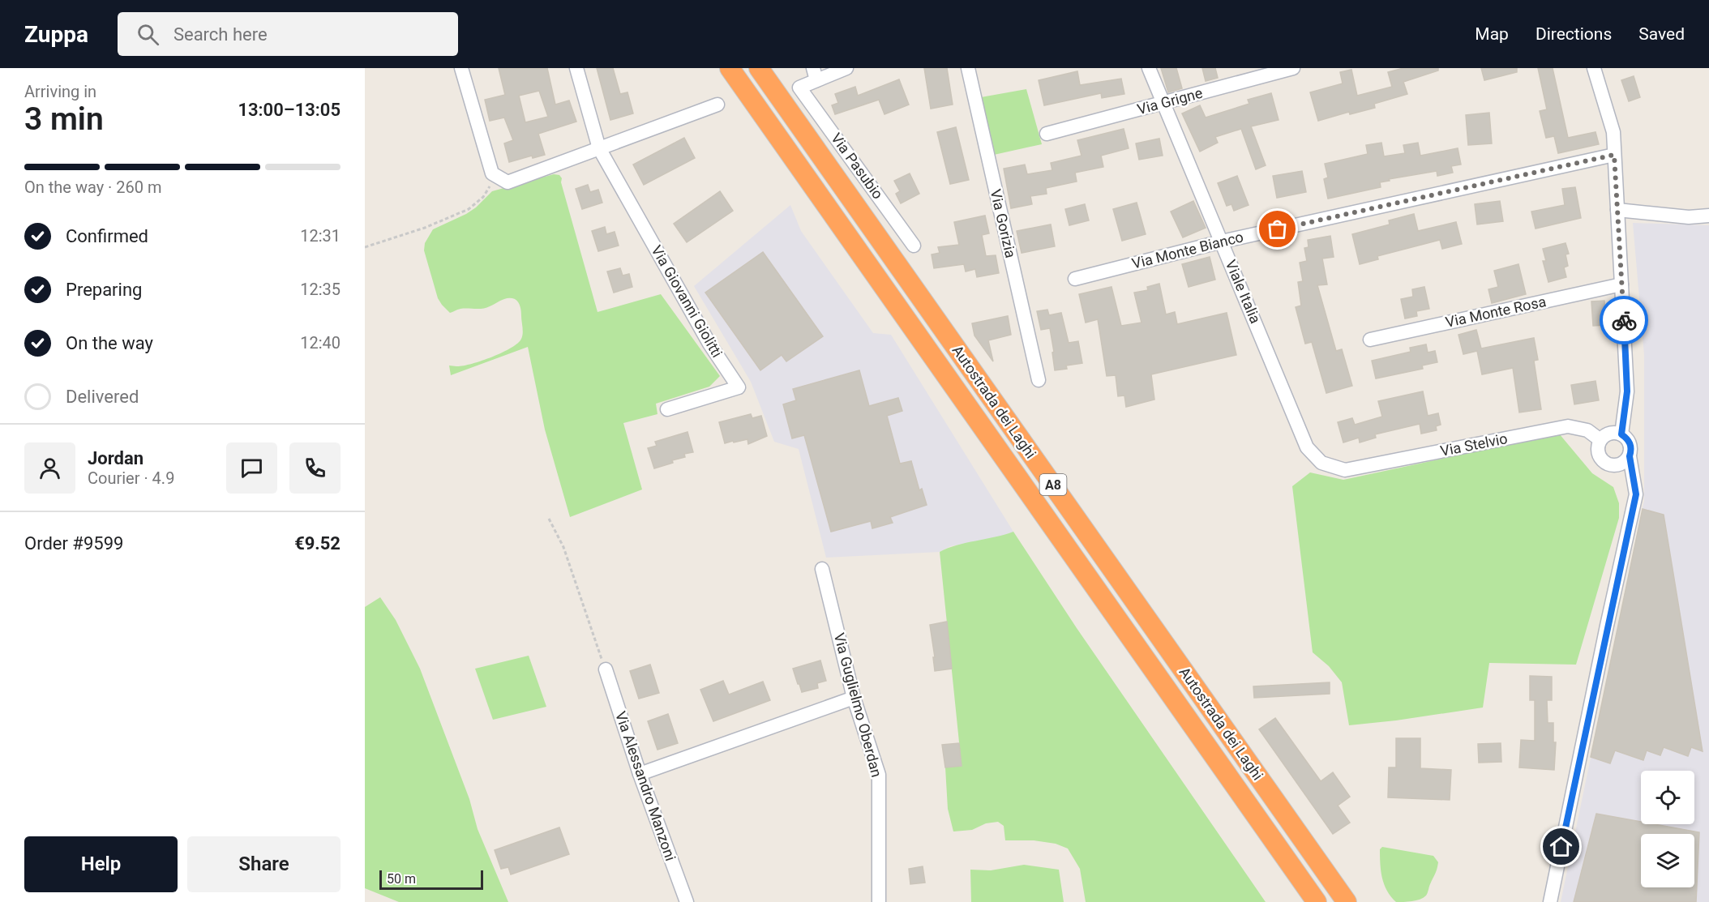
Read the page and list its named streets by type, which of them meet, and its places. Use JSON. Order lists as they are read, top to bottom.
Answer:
{
  "streets": {
    "highway": ["Autostrada dei Laghi", "A8"],
    "street": [
      "Via Grigne",
      "Via Pasubio",
      "Via Gorizia",
      "Via Monte Bianco",
      "Viale Italia",
      "Via Giovanni Giolitti",
      "Via Monte Rosa",
      "Via Stelvio",
      "Via Guglielmo Oberdan",
      "Via Alessandro Manzoni"
    ]
  },
  "crossings": [
    ["Via Grigne", "Viale Italia"],
    ["Via Monte Bianco", "Viale Italia"],
    ["Viale Italia", "Via Stelvio"]
  ],
  "scale_bar": "50 m",
  "page": {
    "header": "Zuppa",
    "search": "Search here",
    "nav": ["Map", "Directions", "Saved"],
    "heading": ["3 min", "Arriving in", "13:00–13:05"],
    "panel": [
      "Jordan",
      "Courier · 4.9",
      "Order #9599",
      "€9.52"
    ],
    "bar": "On the way · 260 m",
    "list": [
      ["Confirmed", "12:31"],
      ["Preparing", "12:35"],
      ["On the way", "12:40"],
      "Delivered"
    ],
    "buttons": ["Help", "Share"],
    "scale": "50 m"
  }
}
